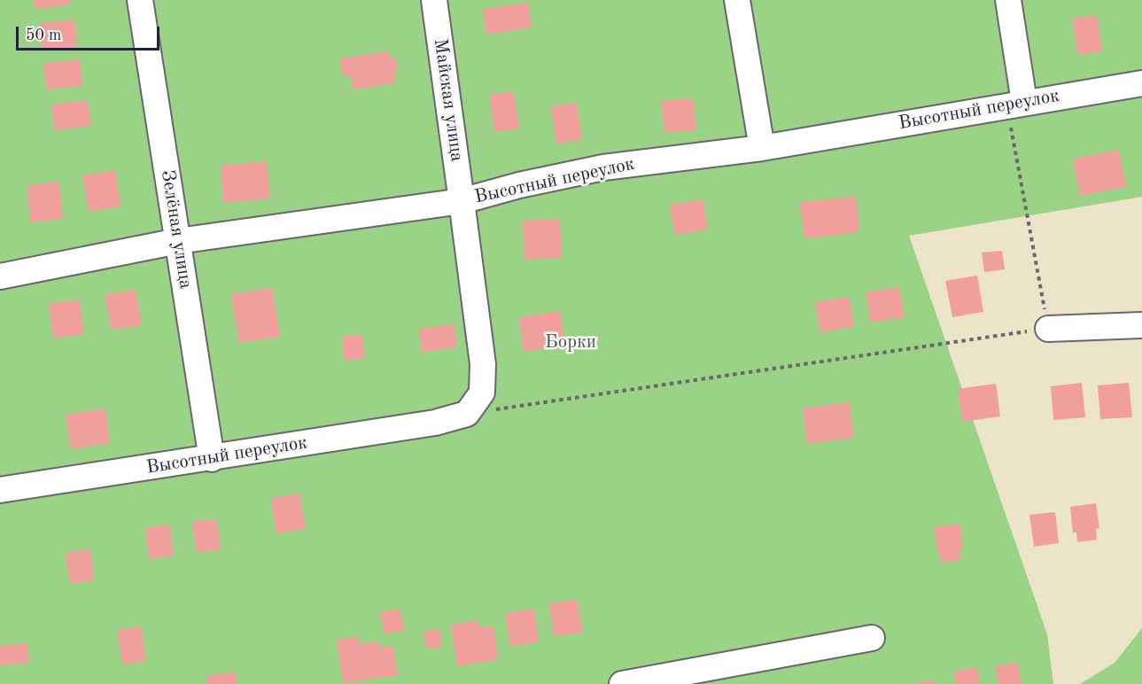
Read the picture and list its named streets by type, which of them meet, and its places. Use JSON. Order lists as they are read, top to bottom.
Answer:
{
  "streets": {
    "street": ["Майская улица", "Высотный переулок", "Зелёная улица"]
  },
  "crossings": [
    ["Майская улица", "Высотный переулок"],
    ["Высотный переулок", "Зелёная улица"]
  ],
  "parks": ["Борки"],
  "scale_bar": "50 m"
}
